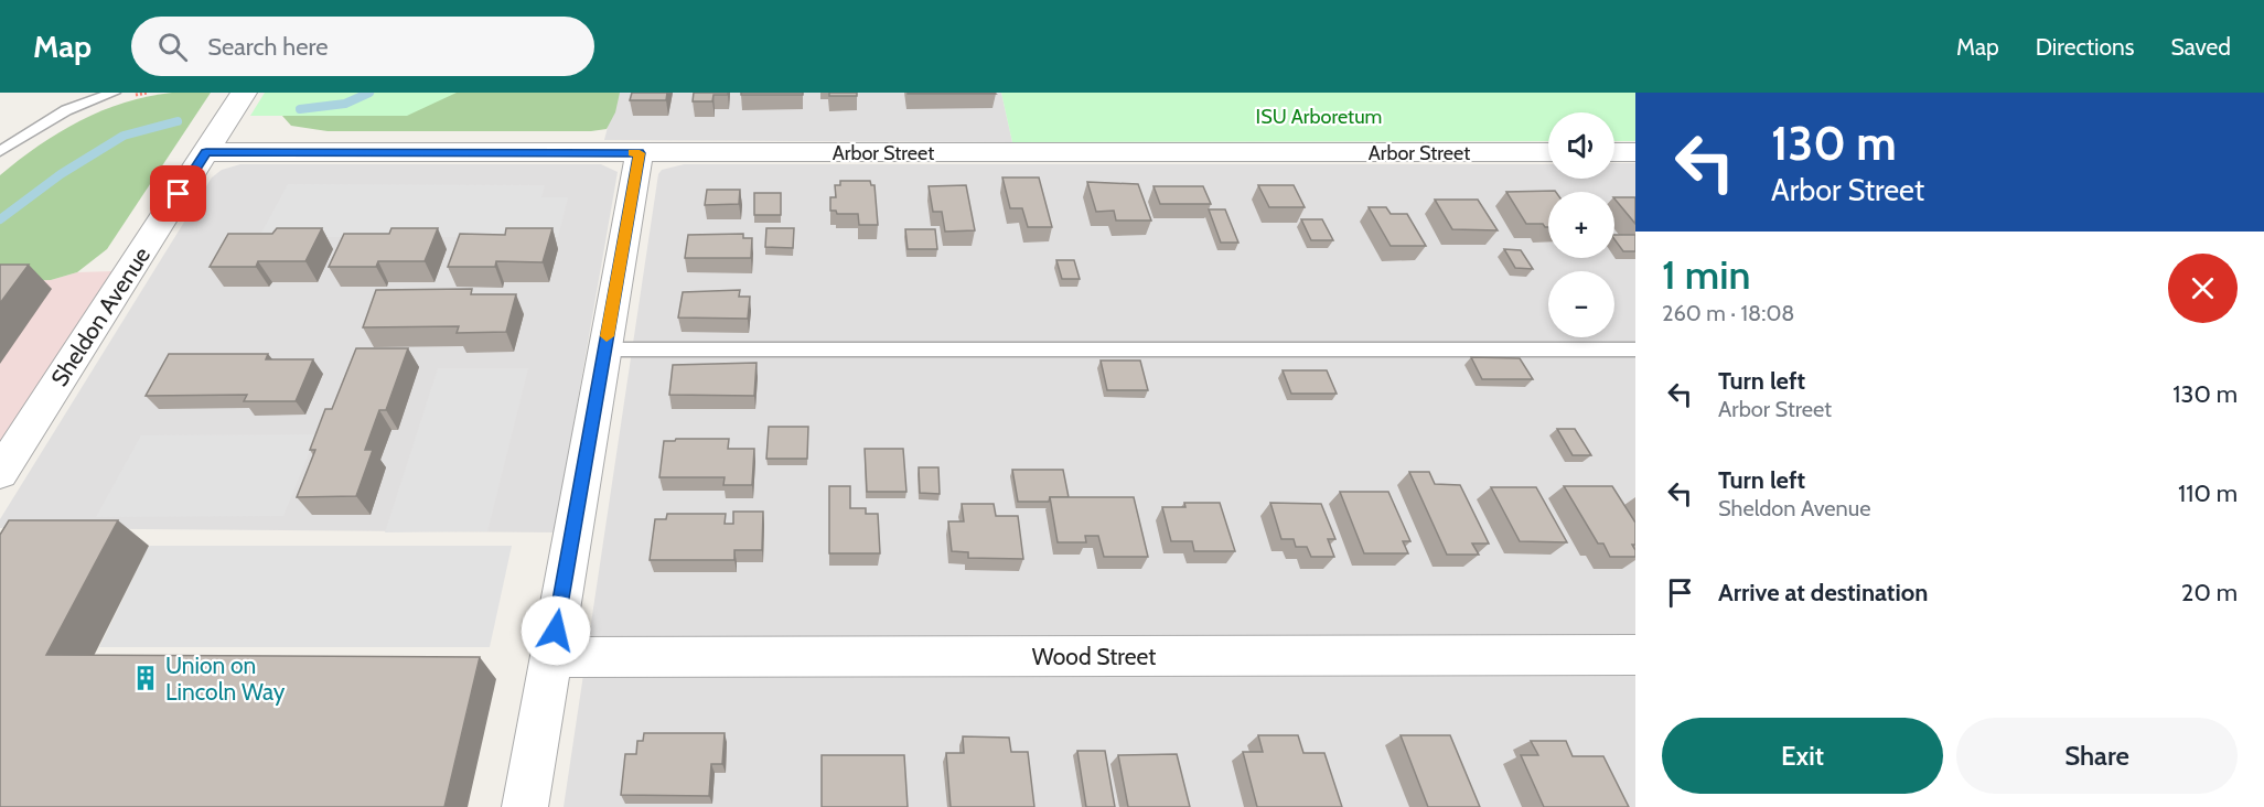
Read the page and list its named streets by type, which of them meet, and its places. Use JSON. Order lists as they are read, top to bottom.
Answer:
{
  "streets": {
    "street": ["Arbor Street", "Sheldon Avenue", "Wood Street"]
  },
  "crossings": [
    ["Arbor Street", "Sheldon Avenue"]
  ],
  "parks": ["ISU Arboretum"],
  "places": {
    "building": ["Union on Lincoln Way"]
  },
  "page": {
    "header": "Map",
    "search": "Search here",
    "nav": ["Map", "Directions", "Saved"],
    "turn": ["130 m", "Arbor Street"],
    "map_buttons": ["+", "−"],
    "heading": ["1 min", "260 m · 18:08"],
    "list": [
      {
        "name": "Turn left",
        "note": "Arbor Street",
        "value": "130 m"
      },
      {
        "name": "Turn left",
        "note": "Sheldon Avenue",
        "value": "110 m"
      },
      {
        "name": "Arrive at destination",
        "value": "20 m"
      }
    ],
    "buttons": ["Exit", "Share"]
  }
}
